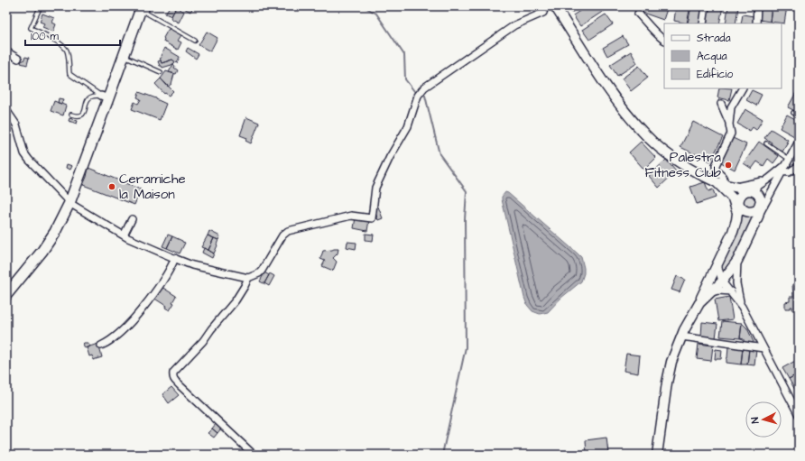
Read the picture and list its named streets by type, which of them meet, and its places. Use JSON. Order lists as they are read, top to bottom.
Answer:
{
  "places": ["Palestra Fitness Club", "Ceramiche la Maison"],
  "legend": ["Strada", "Acqua", "Edificio"],
  "scale_bar": "100 m",
  "north": "left"
}
